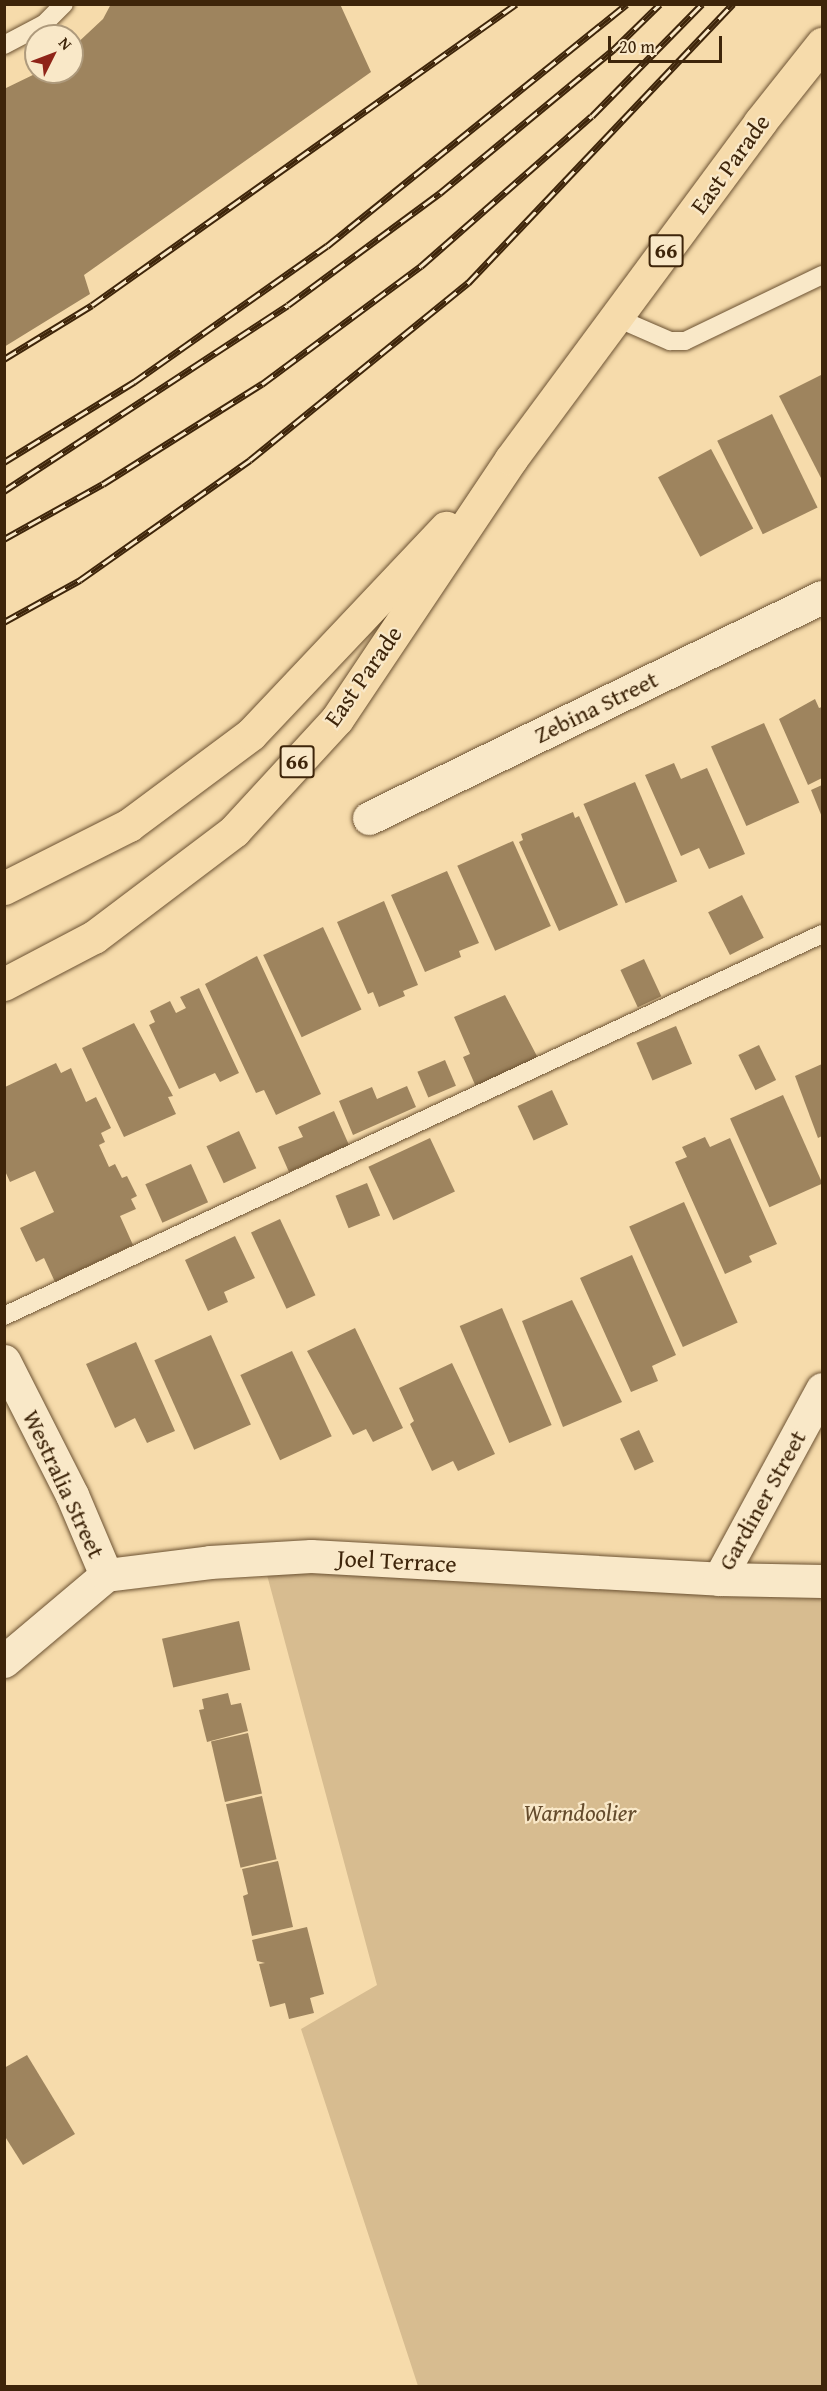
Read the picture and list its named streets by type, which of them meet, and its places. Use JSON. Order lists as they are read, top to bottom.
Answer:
{
  "streets": {
    "highway": ["East Parade", "66"],
    "street": [
      "Zebina Street",
      "Westralia Street",
      "Gardiner Street",
      "Joel Terrace"
    ]
  },
  "crossings": [
    ["Westralia Street", "Joel Terrace"],
    ["Gardiner Street", "Joel Terrace"]
  ],
  "parks": ["Warndoolier"],
  "scale_bar": "20 m",
  "north": "top right"
}
